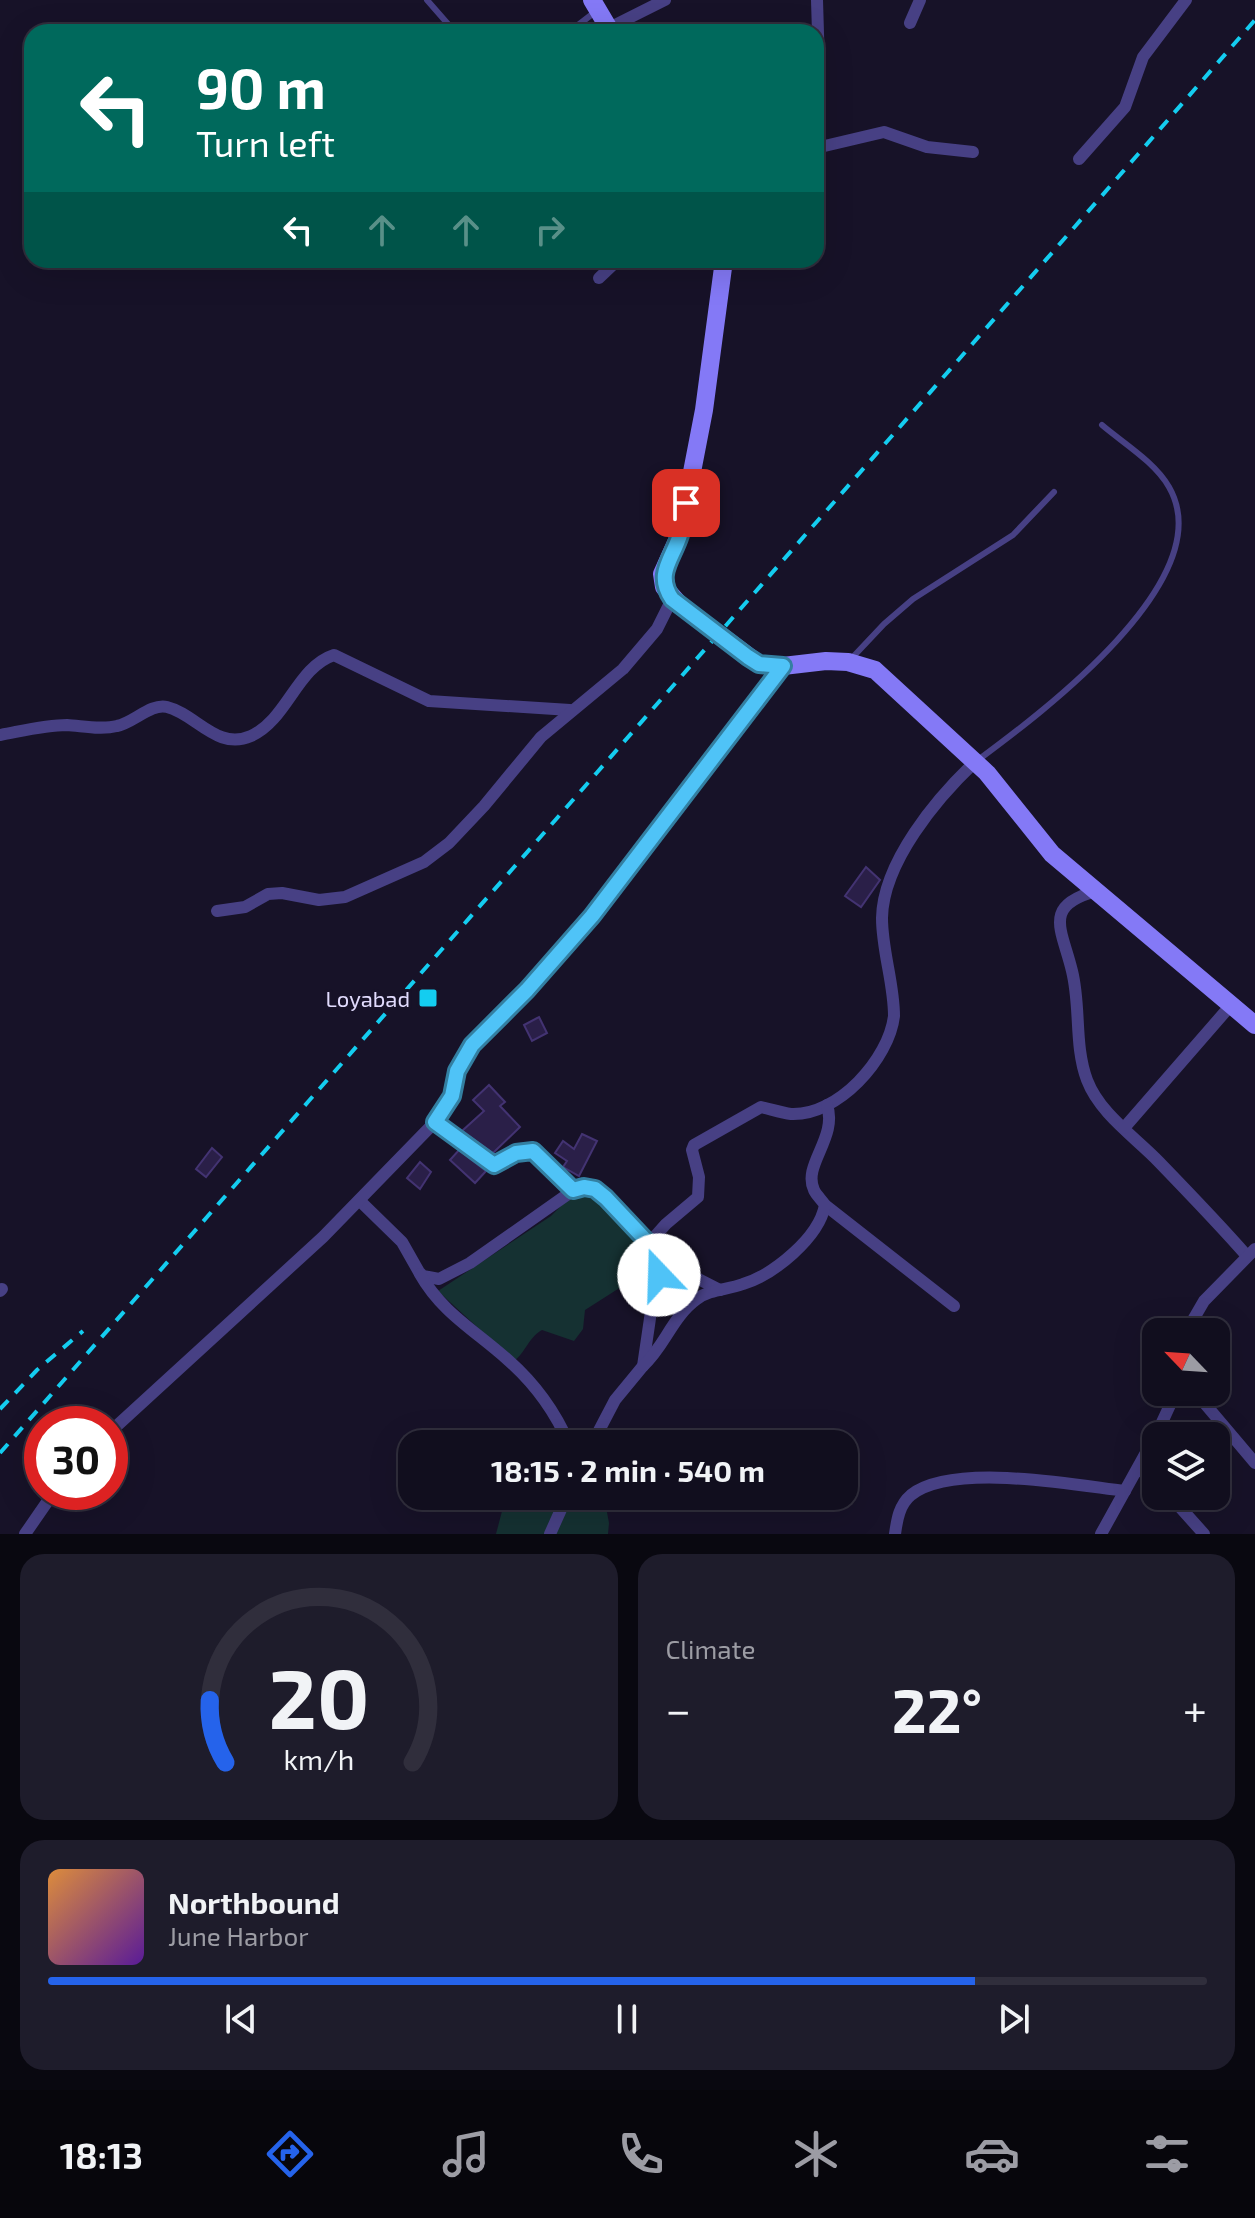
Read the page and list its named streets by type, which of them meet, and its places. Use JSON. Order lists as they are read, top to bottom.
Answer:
{
  "places": {
    "transit": ["Loyabad"]
  },
  "north": "top left",
  "page": {
    "turn": ["90 m", "Turn left"],
    "limit": "30",
    "trip": "18:15 · 2 min · 540 m",
    "tile": "Climate",
    "heat": ["−", "22°", "+"],
    "song": ["Northbound", "June Harbor"],
    "tabs": "18:13",
    "gauge": ["20", "km/h"]
  }
}
